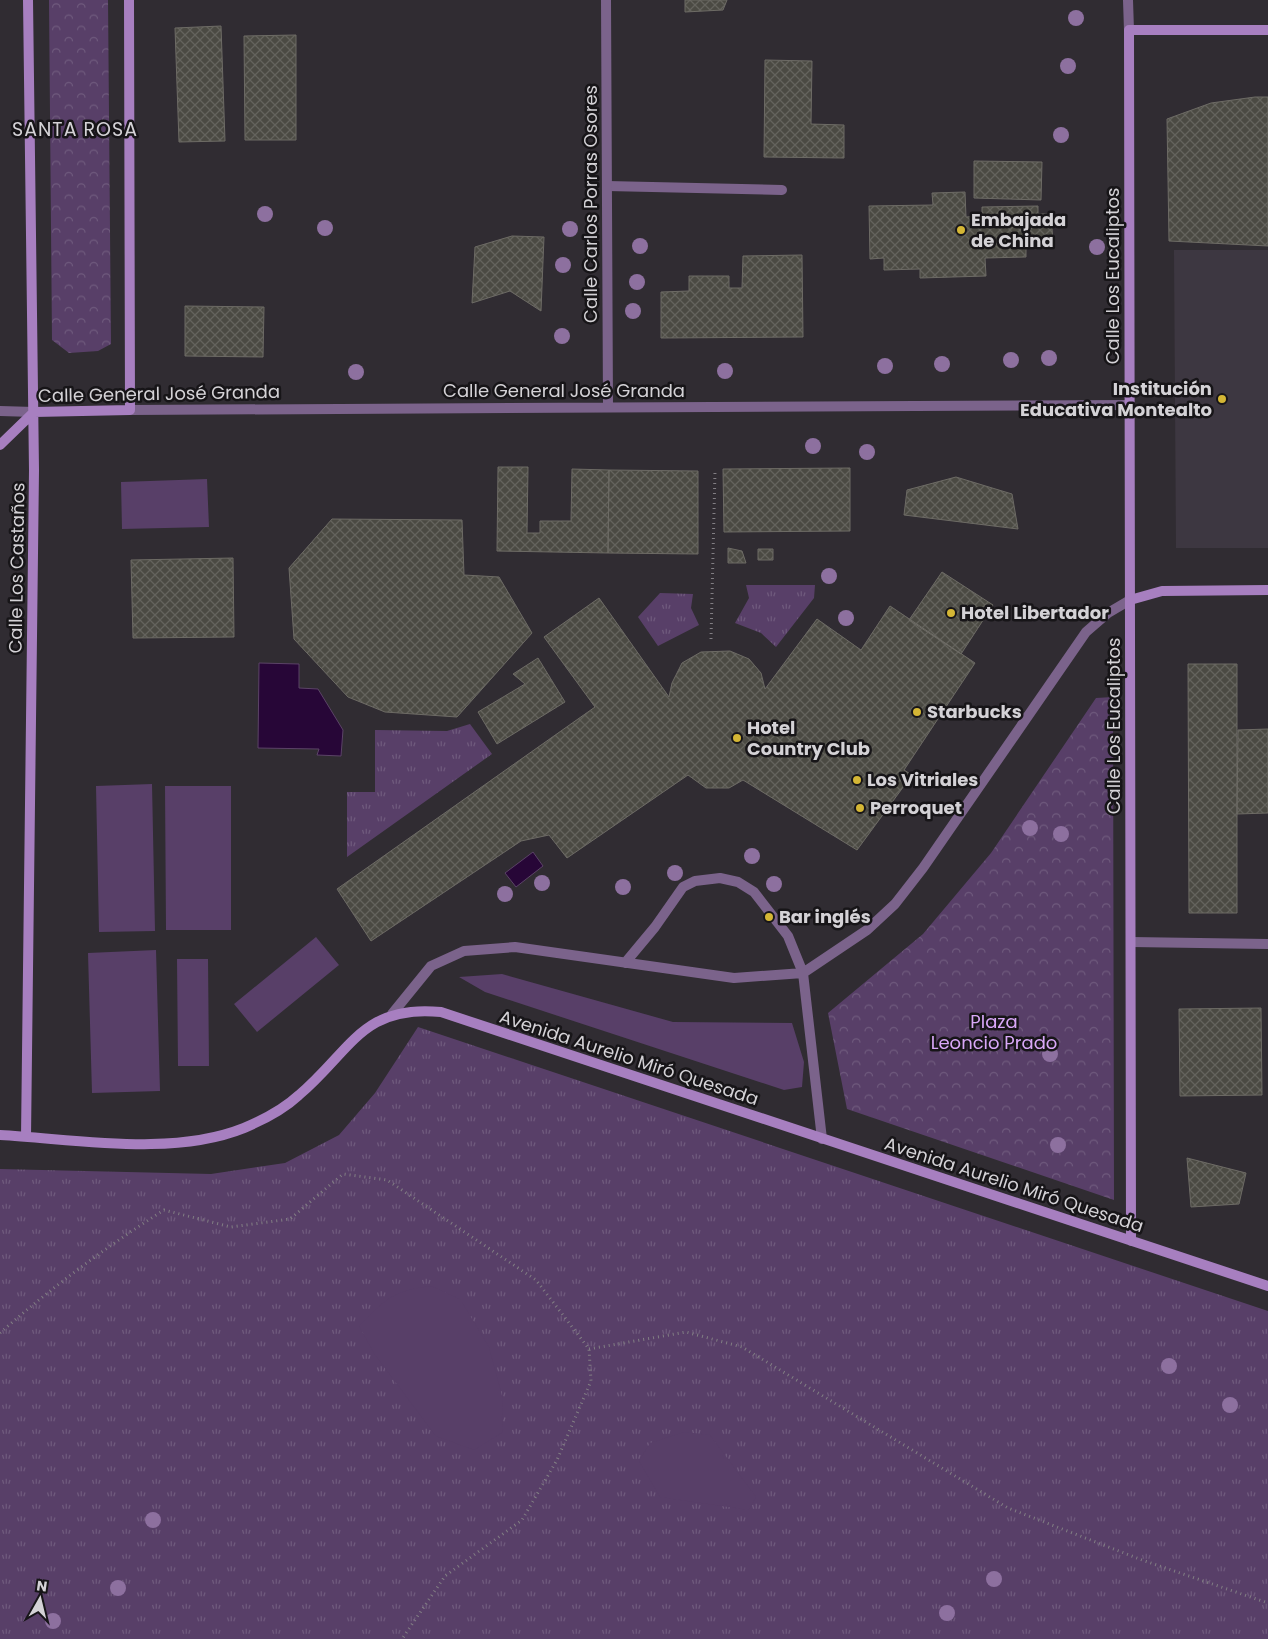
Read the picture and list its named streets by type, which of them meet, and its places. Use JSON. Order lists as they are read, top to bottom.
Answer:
{
  "streets": {
    "street": [
      "Calle Carlos Porras Osores",
      "Calle Los Eucaliptos",
      "Calle General José Granda",
      "Calle Los Castaños",
      "Avenida Aurelio Miró Quesada"
    ]
  },
  "crossings": [
    ["Calle Carlos Porras Osores", "Calle General José Granda"],
    ["Calle Los Eucaliptos", "Calle General José Granda"],
    ["Calle Los Eucaliptos", "Avenida Aurelio Miró Quesada"],
    ["Calle General José Granda", "Calle Los Castaños"],
    ["Calle Los Castaños", "Avenida Aurelio Miró Quesada"]
  ],
  "districts": ["SANTA ROSA"],
  "parks": ["Plaza Leoncio Prado"],
  "places": [
    "Embajada de China",
    "Institución Educativa Montealto",
    "Hotel Libertador",
    "Starbucks",
    "Hotel Country Club",
    "Los Vitriales",
    "Perroquet",
    "Bar inglés"
  ],
  "north": "top"
}
